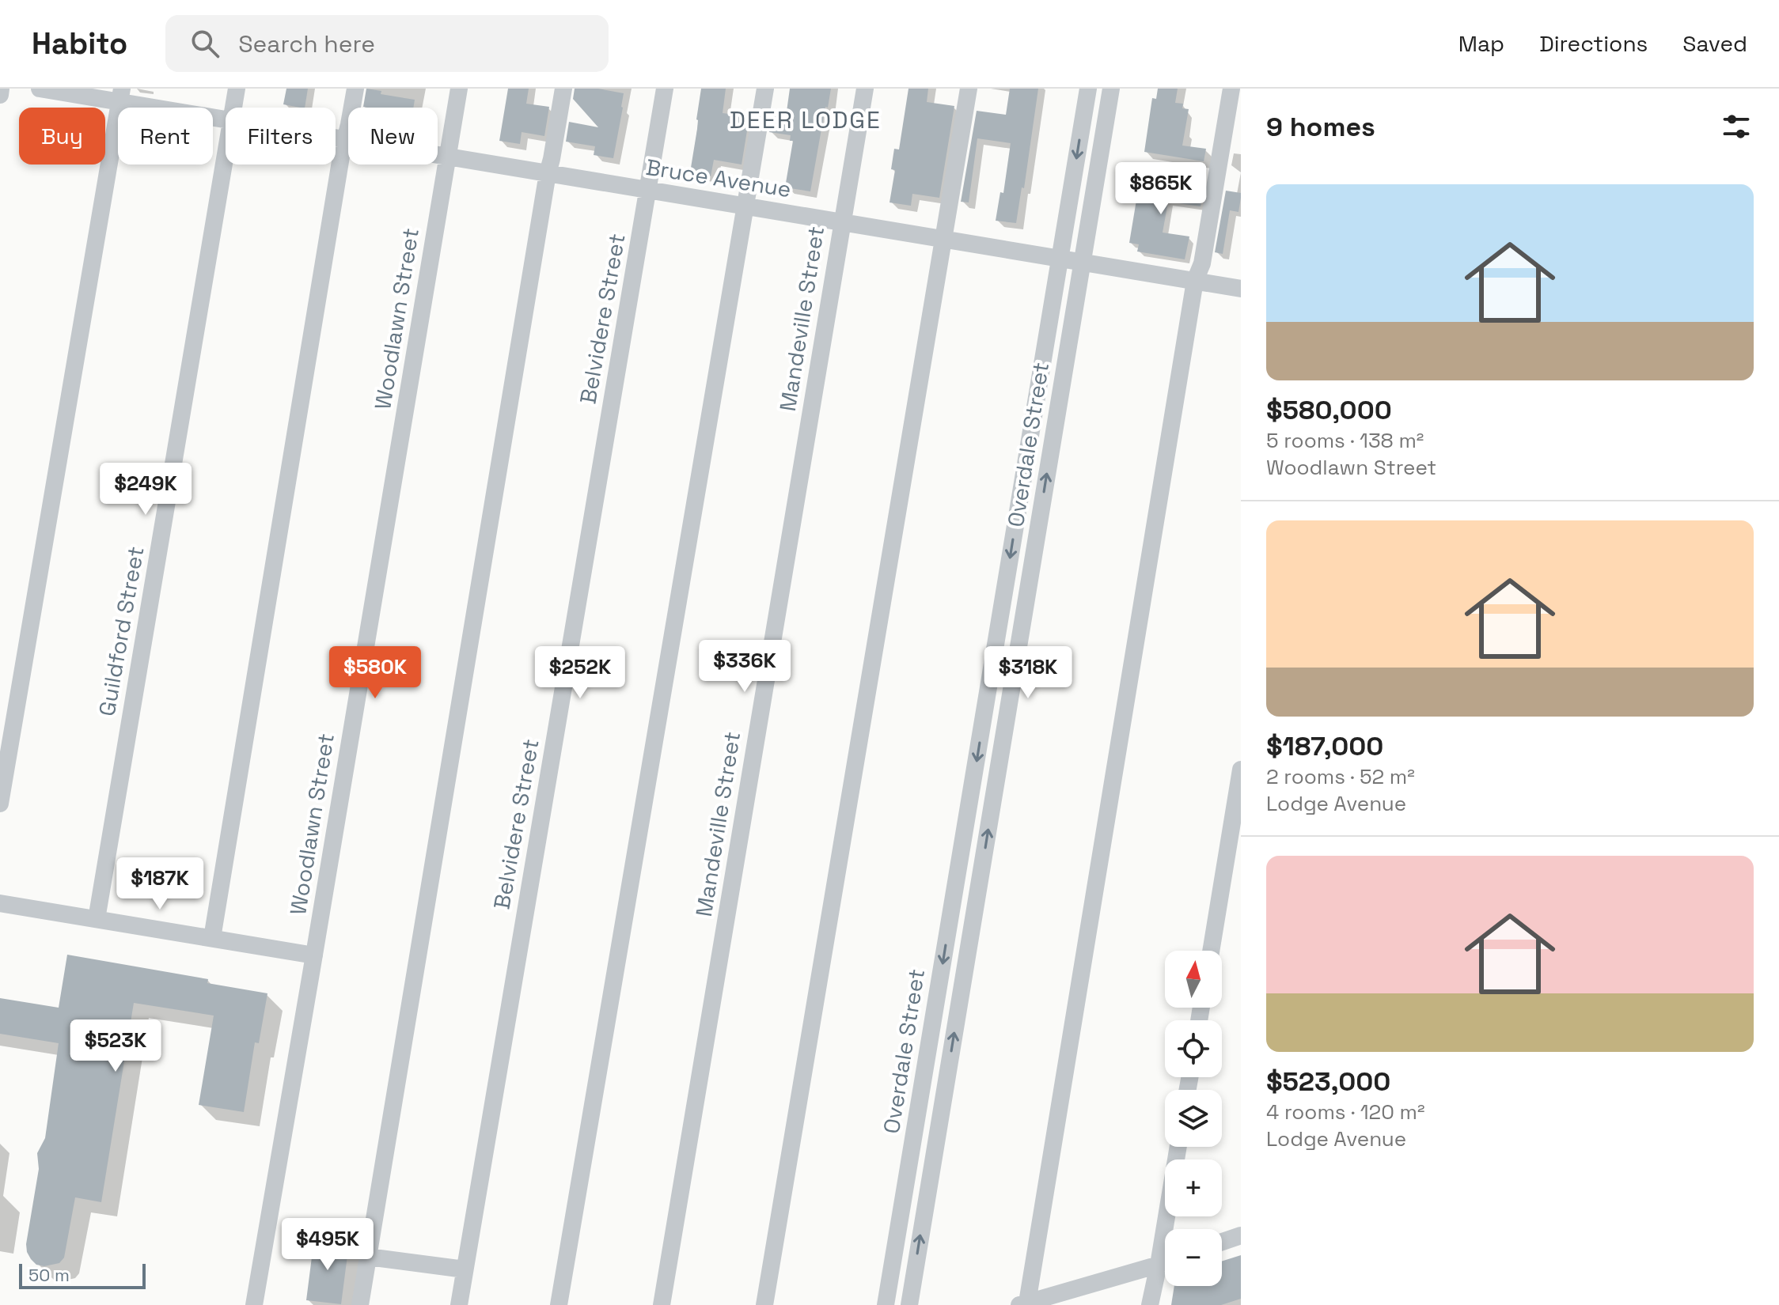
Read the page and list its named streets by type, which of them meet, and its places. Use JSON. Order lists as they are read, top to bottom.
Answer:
{
  "streets": {
    "street": [
      "Bruce Avenue",
      "Woodlawn Street",
      "Belvidere Street",
      "Mandeville Street",
      "Overdale Street",
      "Guildford Street"
    ]
  },
  "crossings": [
    ["Bruce Avenue", "Woodlawn Street"],
    ["Bruce Avenue", "Belvidere Street"],
    ["Bruce Avenue", "Mandeville Street"],
    ["Bruce Avenue", "Overdale Street"]
  ],
  "districts": ["DEER LODGE"],
  "scale_bar": "50 m",
  "north": "top",
  "page": {
    "header": "Habito",
    "search": "Search here",
    "nav": ["Map", "Directions", "Saved"],
    "heading": "9 homes",
    "chip": [
      "Buy",
      "Rent",
      "Filters",
      "New"
    ],
    "price": [
      "$865K",
      "$249K",
      "$336K",
      "$580K",
      "$252K",
      "$318K",
      "$187K",
      "$523K",
      "$495K"
    ],
    "list": [
      {
        "name": "$580,000",
        "note": "5 rooms · 138 m² · Woodlawn Street"
      },
      {
        "name": "$187,000",
        "note": "2 rooms · 52 m² · Lodge Avenue"
      },
      {
        "name": "$523,000",
        "note": "4 rooms · 120 m² · Lodge Avenue"
      }
    ],
    "map_buttons": ["+", "−"],
    "scale": "50 m"
  }
}
